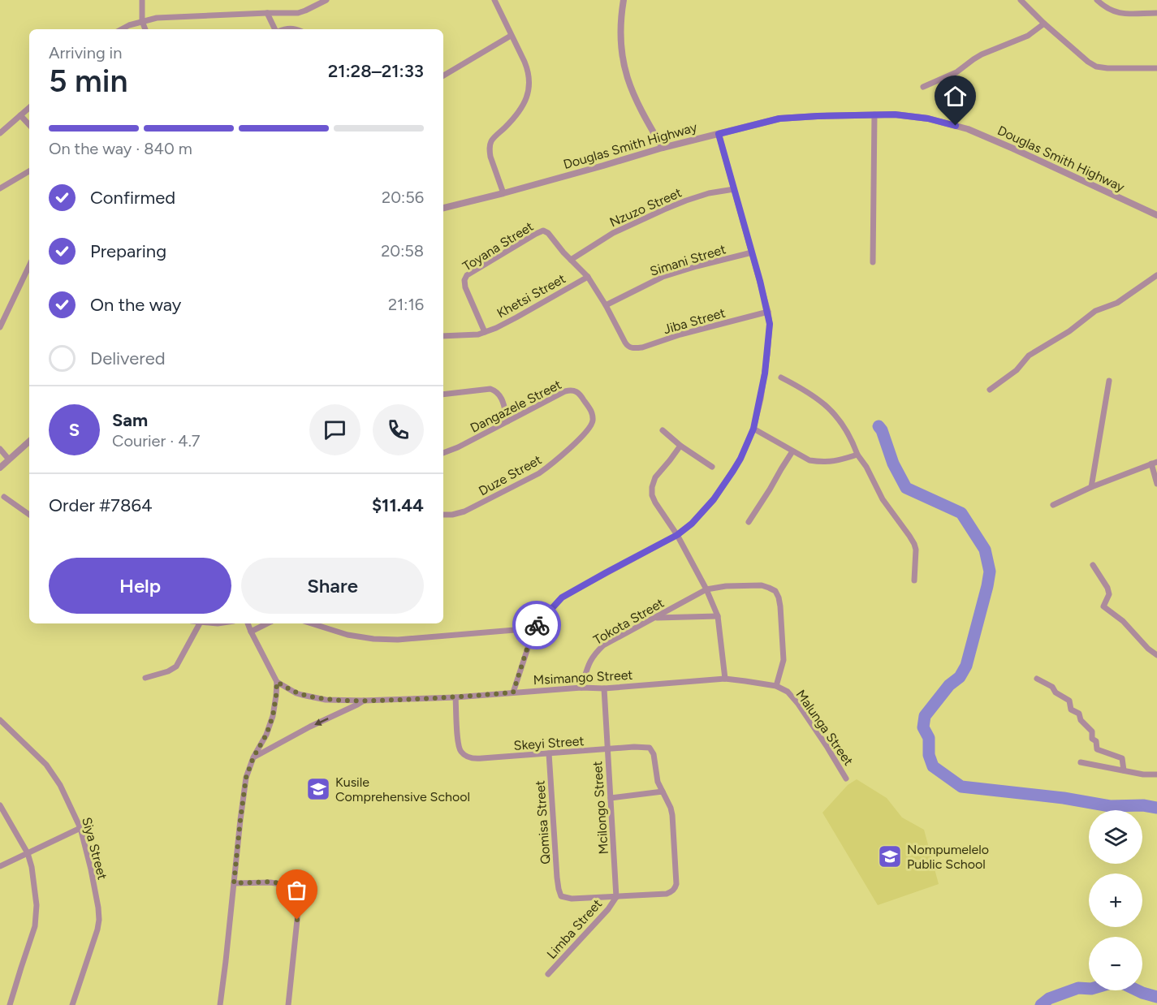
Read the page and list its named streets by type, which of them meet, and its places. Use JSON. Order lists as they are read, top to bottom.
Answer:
{
  "streets": {
    "street": [
      "Douglas Smith Highway",
      "Nzuzo Street",
      "Toyana Street",
      "Simani Street",
      "Khetsi Street",
      "Jiba Street",
      "Dangazele Street",
      "Duze Street",
      "Tokota Street",
      "Msimango Street",
      "Malunga Street",
      "Skeyi Street",
      "Mcilongo Street",
      "Qomisa Street",
      "Siya Street",
      "Limba Street"
    ]
  },
  "crossings": [
    ["Nzuzo Street", "Toyana Street"],
    ["Toyana Street", "Simani Street"],
    ["Toyana Street", "Khetsi Street"],
    ["Toyana Street", "Jiba Street"],
    ["Dangazele Street", "Duze Street"],
    ["Tokota Street", "Msimango Street"],
    ["Tokota Street", "Malunga Street"],
    ["Msimango Street", "Malunga Street"],
    ["Msimango Street", "Skeyi Street"],
    ["Msimango Street", "Mcilongo Street"],
    ["Skeyi Street", "Mcilongo Street"],
    ["Skeyi Street", "Qomisa Street"],
    ["Skeyi Street", "Limba Street"],
    ["Mcilongo Street", "Limba Street"],
    ["Qomisa Street", "Limba Street"]
  ],
  "places": {
    "school or university": ["Kusile Comprehensive School", "Nompumelelo Public School"]
  },
  "page": {
    "heading": ["5 min", "Arriving in", "21:28–21:33"],
    "panel": [
      "Sam",
      "Courier · 4.7",
      "Order #7864",
      "$11.44"
    ],
    "bar": "On the way · 840 m",
    "list": [
      ["Confirmed", "20:56"],
      ["Preparing", "20:58"],
      ["On the way", "21:16"],
      "Delivered"
    ],
    "round": "S",
    "buttons": ["Help", "Share"],
    "map_buttons": ["+", "−"]
  }
}
